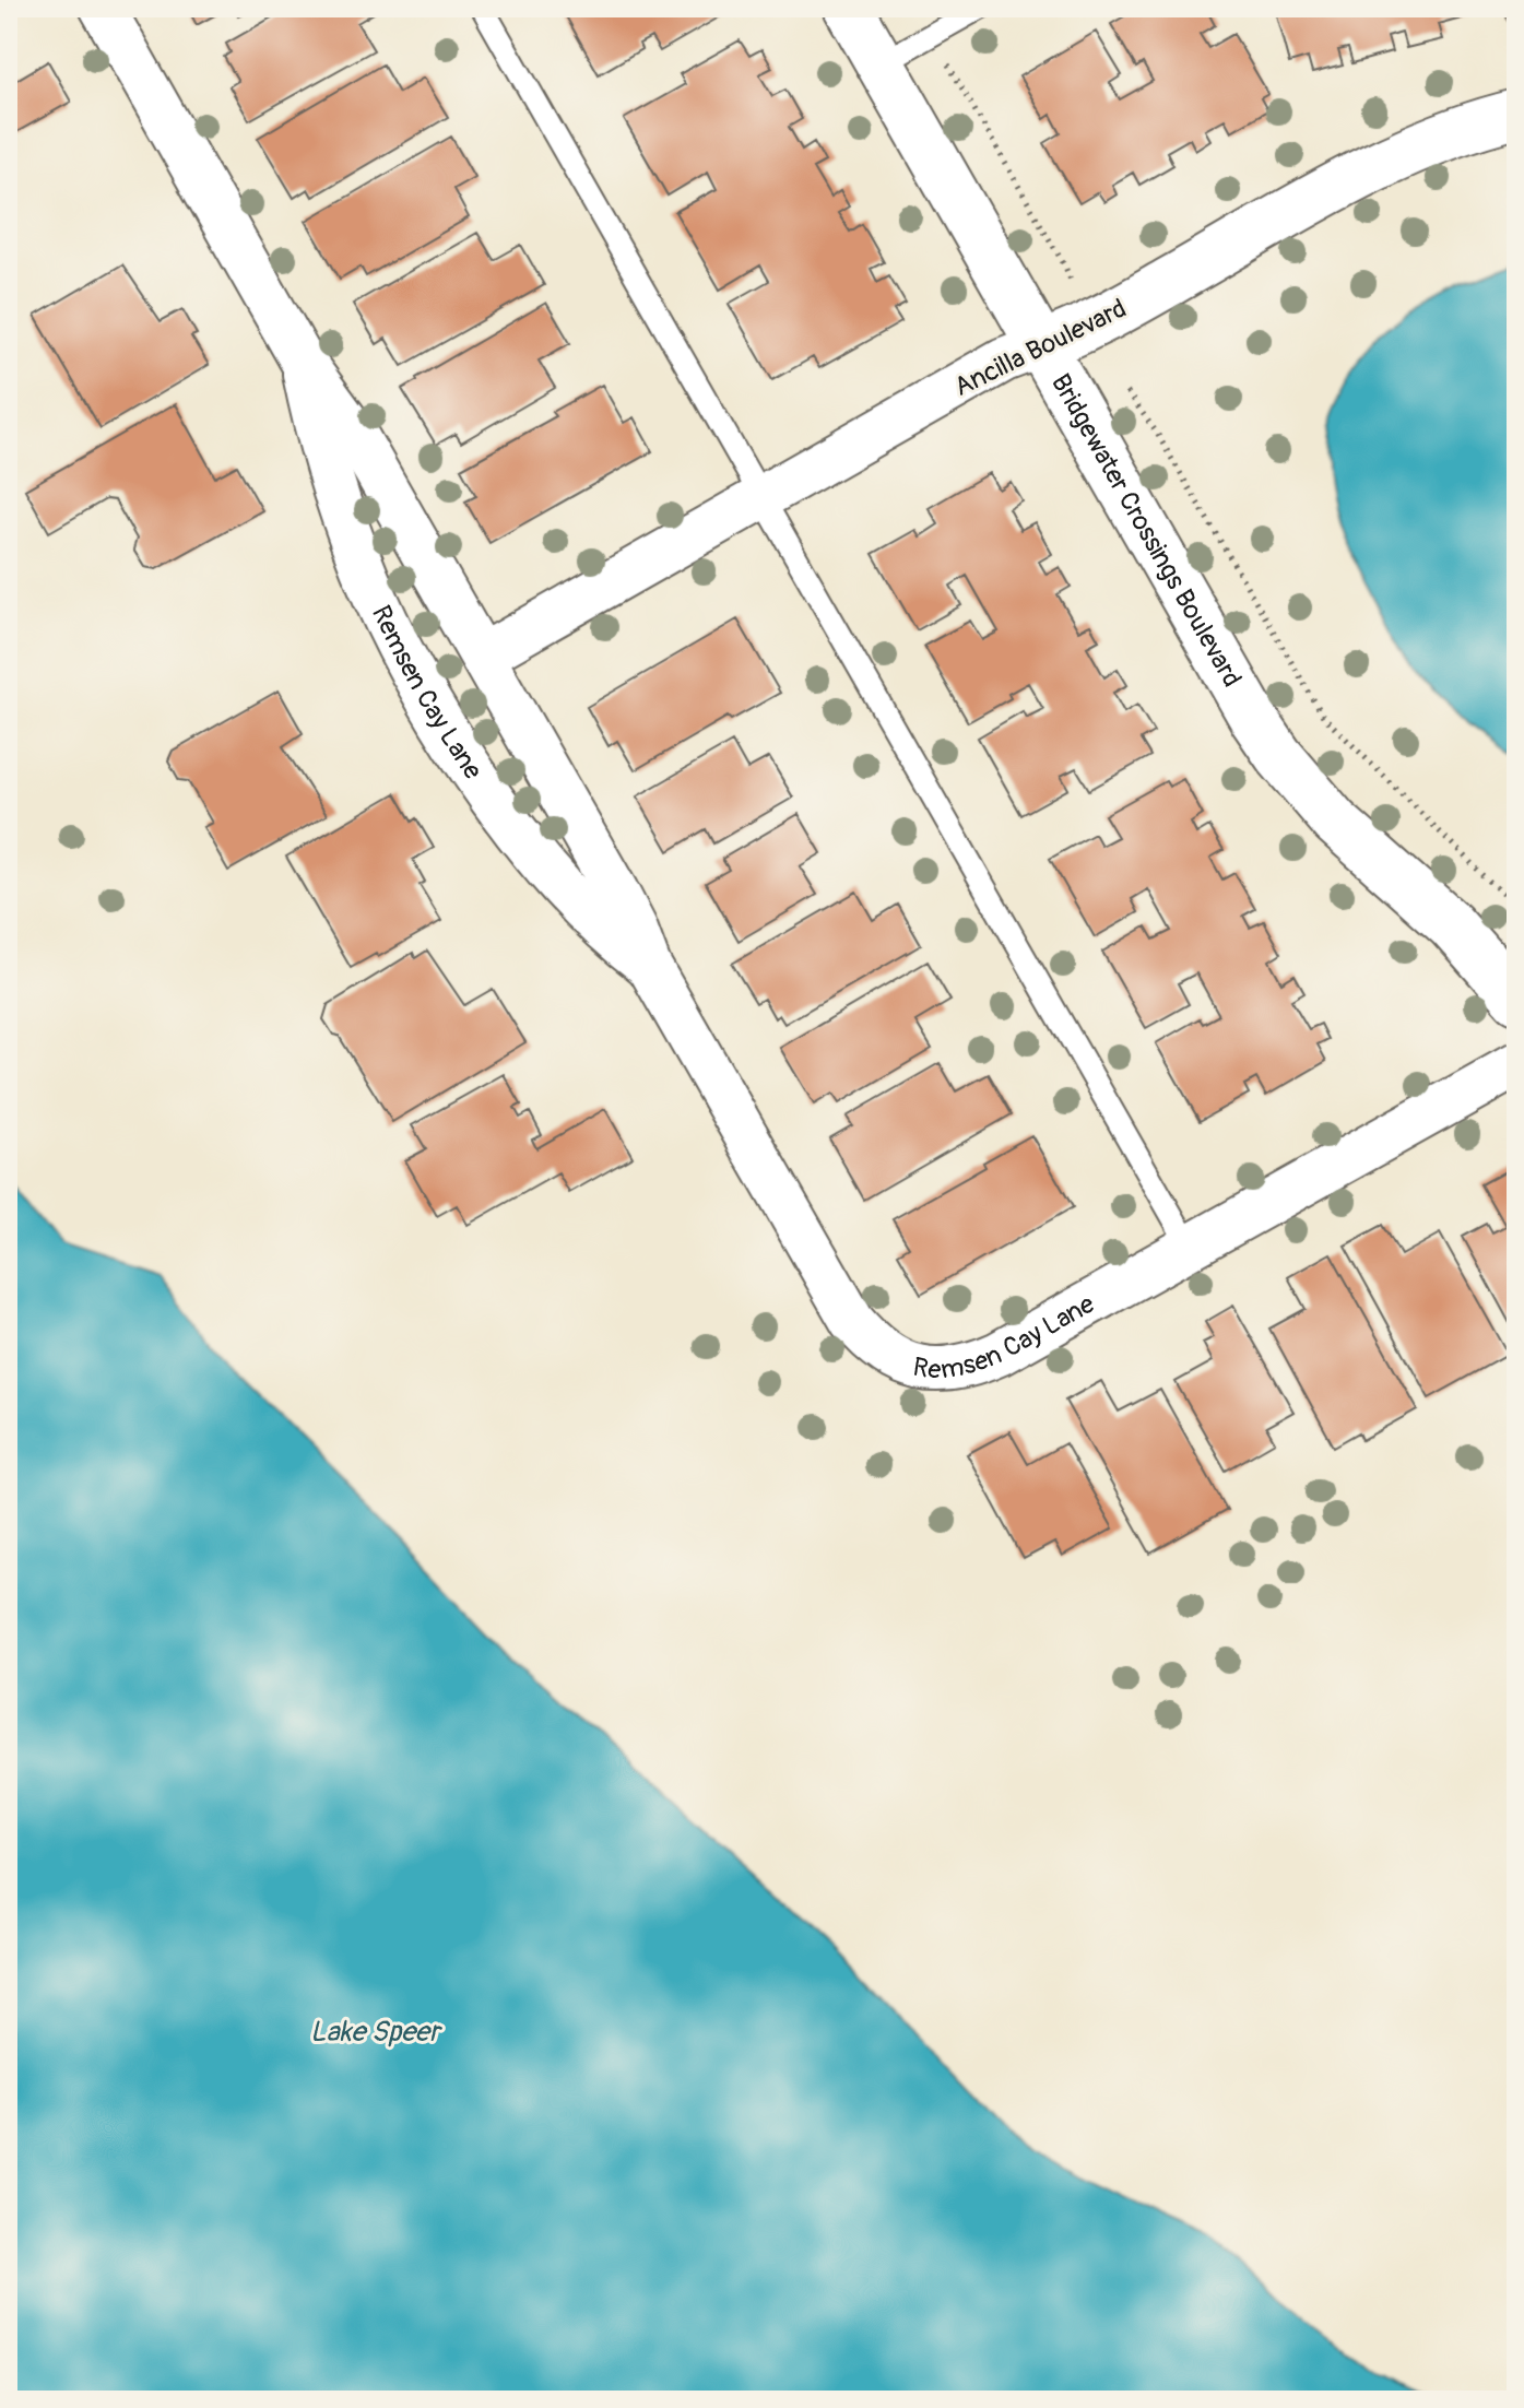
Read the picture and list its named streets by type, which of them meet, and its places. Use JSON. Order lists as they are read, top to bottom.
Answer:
{
  "streets": {
    "street": ["Ancilla Boulevard", "Bridgewater Crossings Boulevard", "Remsen Cay Lane"]
  },
  "crossings": [
    ["Ancilla Boulevard", "Bridgewater Crossings Boulevard"],
    ["Ancilla Boulevard", "Remsen Cay Lane"]
  ],
  "water": ["Lake Speer"]
}
